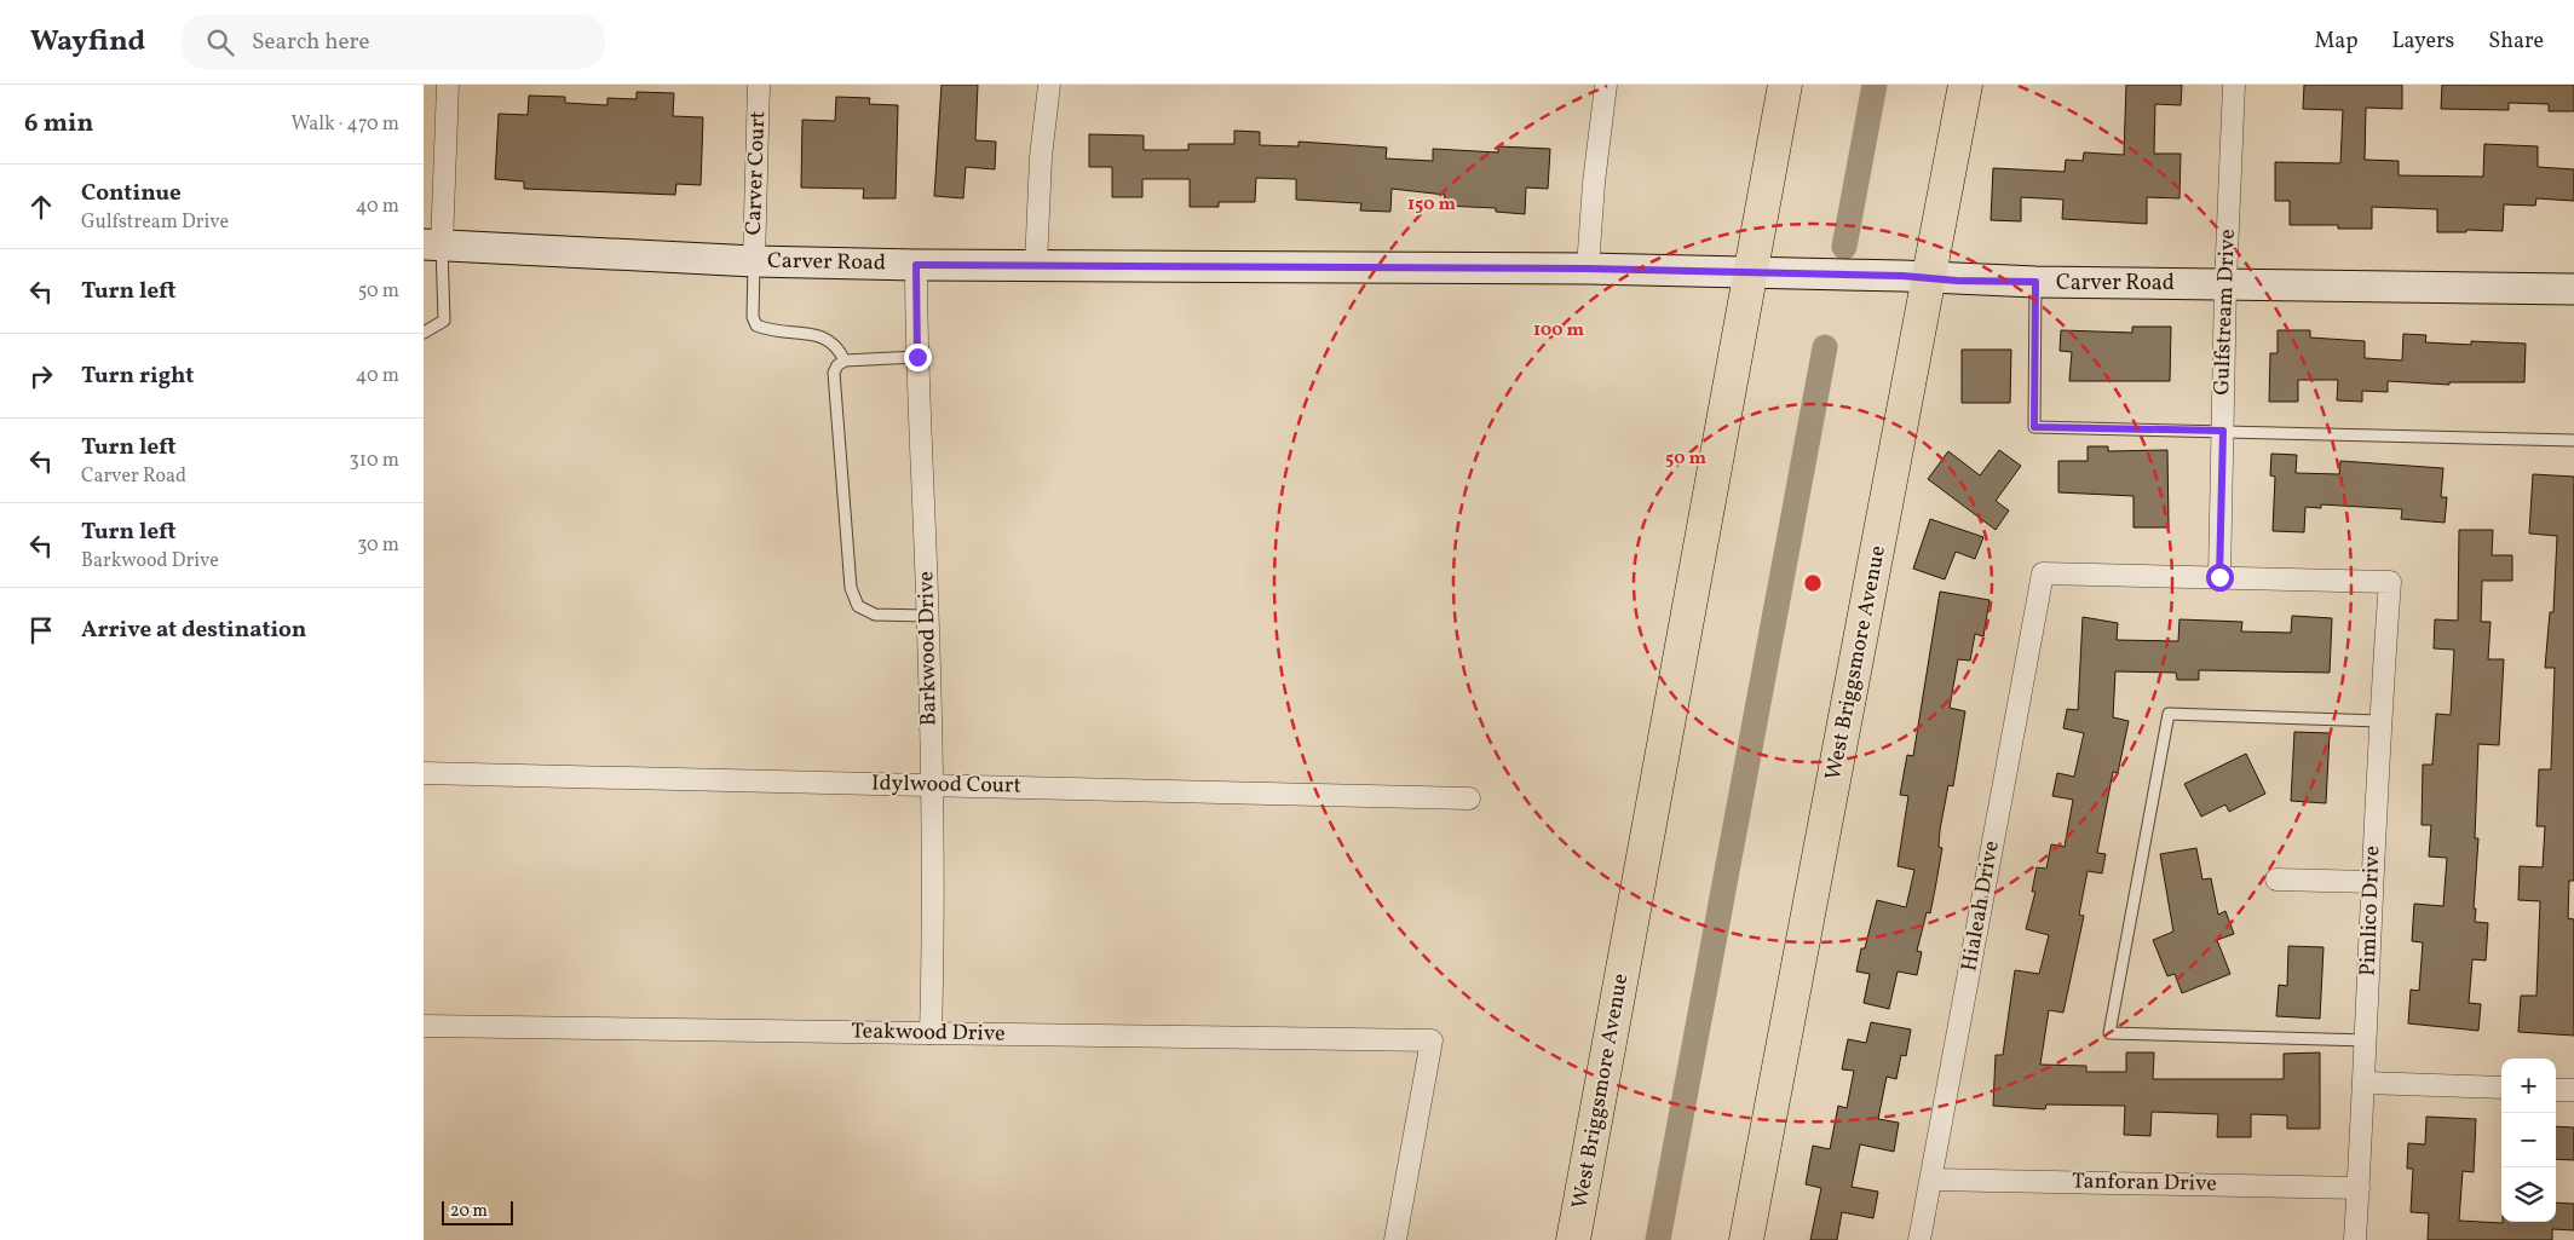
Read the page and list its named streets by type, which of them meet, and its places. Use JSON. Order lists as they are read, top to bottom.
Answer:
{
  "streets": {
    "main road": ["West Briggsmore Avenue"],
    "street": [
      "Carver Court",
      "Carver Road",
      "Gulfstream Drive",
      "Barkwood Drive",
      "Idylwood Court",
      "Hialeah Drive",
      "Pimlico Drive",
      "Teakwood Drive",
      "Tanforan Drive"
    ]
  },
  "crossings": [
    ["Carver Court", "Carver Road"],
    ["Carver Road", "Gulfstream Drive"],
    ["Carver Road", "Barkwood Drive"],
    ["Carver Road", "West Briggsmore Avenue"],
    ["Gulfstream Drive", "Hialeah Drive"],
    ["Gulfstream Drive", "Pimlico Drive"],
    ["Barkwood Drive", "Idylwood Court"],
    ["Barkwood Drive", "Teakwood Drive"],
    ["Hialeah Drive", "Pimlico Drive"],
    ["Hialeah Drive", "Tanforan Drive"],
    ["Pimlico Drive", "Tanforan Drive"]
  ],
  "scale_bar": "20 m",
  "page": {
    "header": "Wayfind",
    "search": "Search here",
    "nav": ["Map", "Layers", "Share"],
    "heading": ["6 min", "Walk · 470 m"],
    "list": [
      ["Continue", "Gulfstream Drive", "40 m"],
      ["Turn left", "50 m"],
      ["Turn right", "40 m"],
      ["Turn left", "Carver Road", "310 m"],
      ["Turn left", "Barkwood Drive", "30 m"],
      "Arrive at destination"
    ],
    "map_buttons": ["+", "−"],
    "scale": "20 m"
  },
  "rings": ["150 m", "100 m", "50 m"]
}
